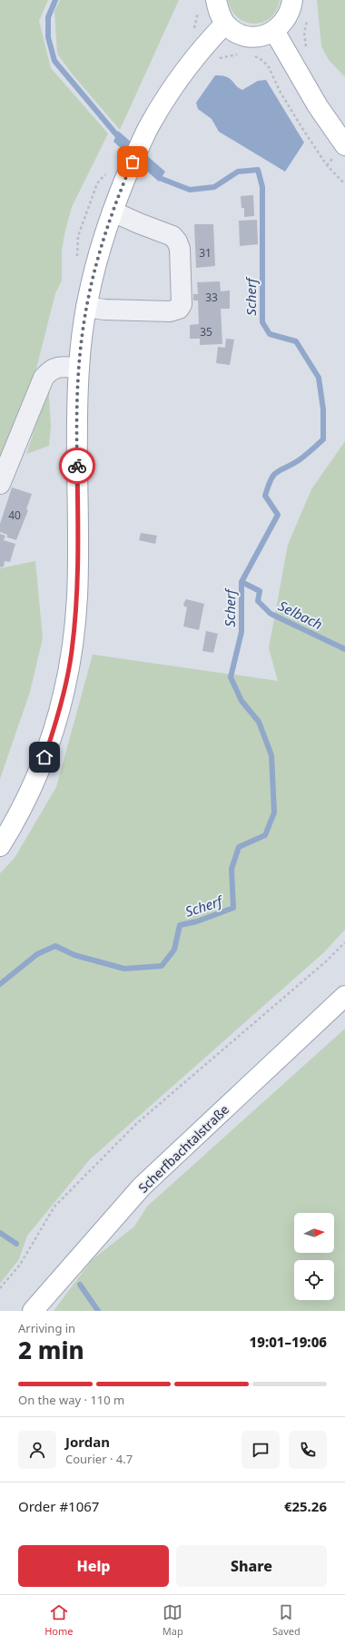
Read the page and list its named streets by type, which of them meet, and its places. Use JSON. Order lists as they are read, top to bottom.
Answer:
{
  "streets": {
    "main road": ["Scherfbachtalstraße"]
  },
  "water": ["Scherf", "Selbach"],
  "house_numbers": [
    "31",
    "33",
    "35",
    "40"
  ],
  "north": "right",
  "page": {
    "heading": ["2 min", "Arriving in", "19:01–19:06"],
    "panel": [
      "Jordan",
      "Courier · 4.7",
      "Order #1067",
      "€25.26"
    ],
    "bar": "On the way · 110 m",
    "buttons": ["Help", "Share"],
    "tabs": ["Home", "Map", "Saved"]
  }
}
